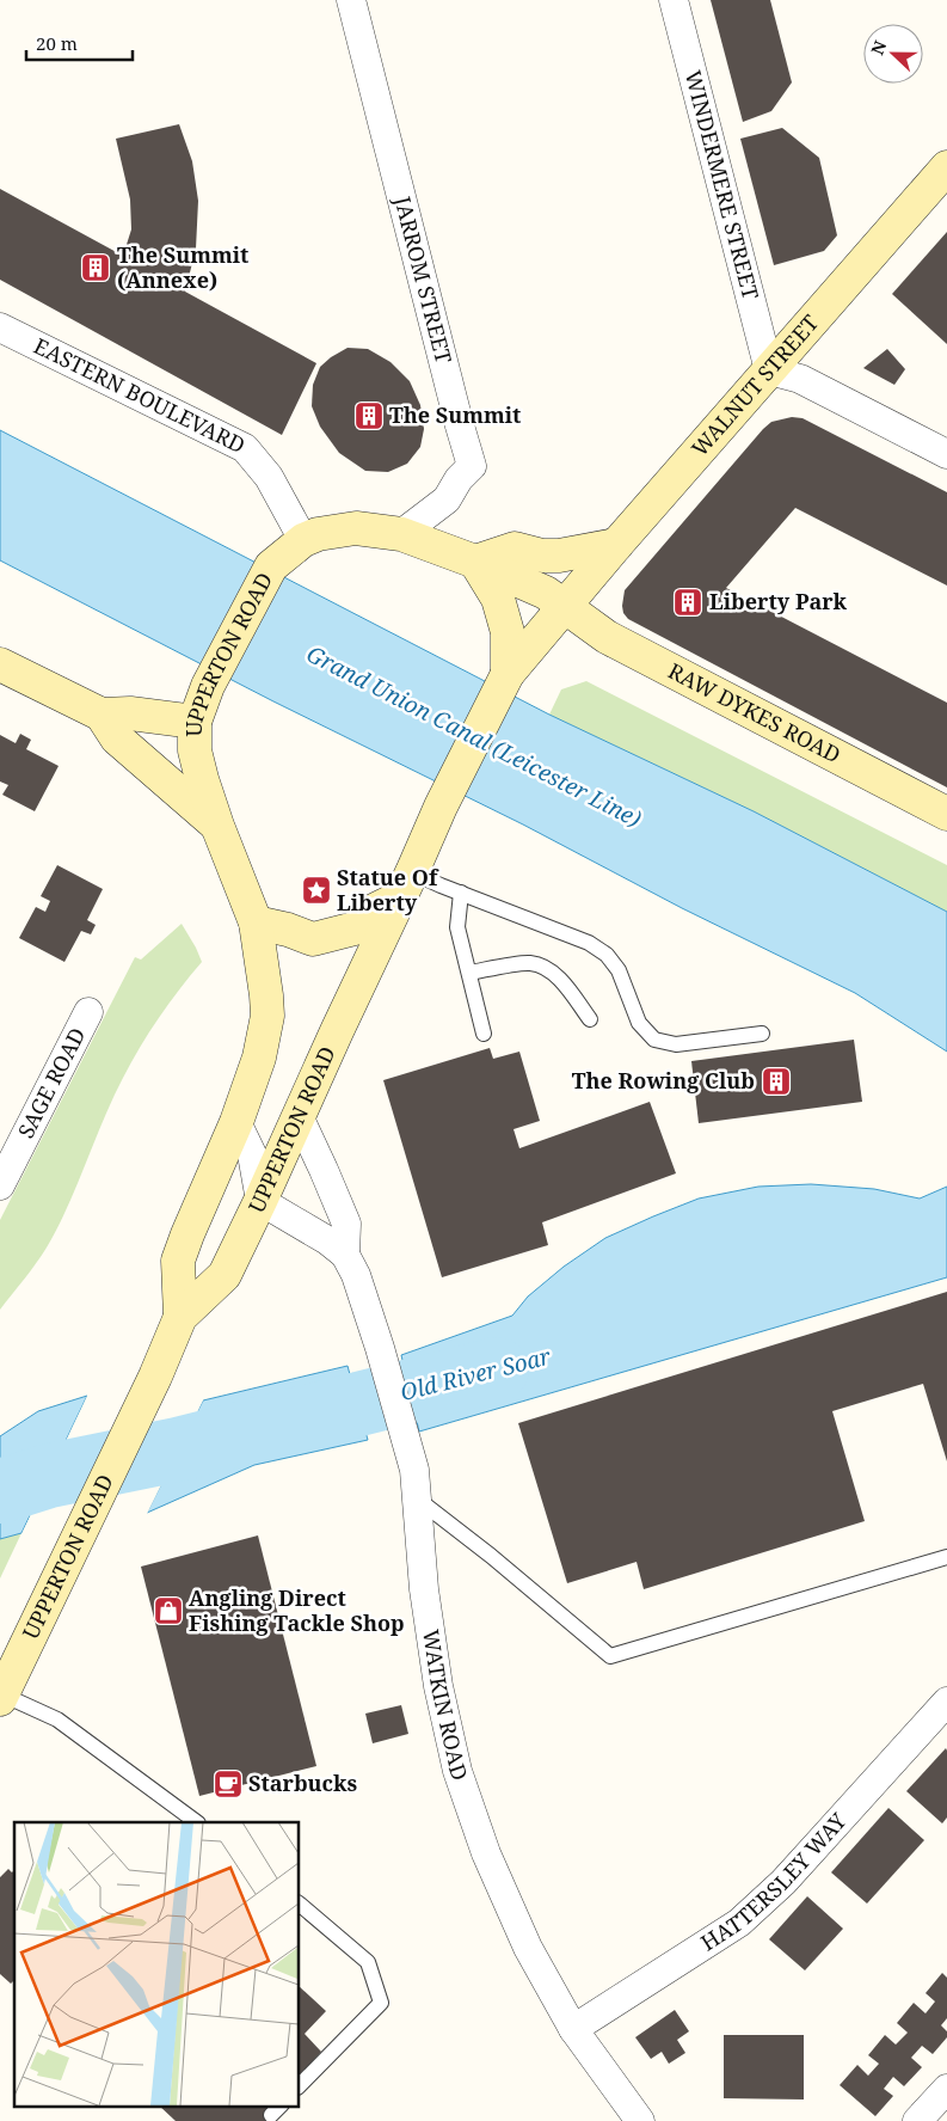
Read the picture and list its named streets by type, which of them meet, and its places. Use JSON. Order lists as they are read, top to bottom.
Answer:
{
  "streets": {
    "street": [
      "WINDERMERE STREET",
      "JARROM STREET",
      "WALNUT STREET",
      "EASTERN BOULEVARD",
      "UPPERTON ROAD",
      "RAW DYKES ROAD",
      "SAGE ROAD",
      "WATKIN ROAD",
      "HATTERSLEY WAY"
    ]
  },
  "crossings": [
    ["WINDERMERE STREET", "WALNUT STREET"],
    ["JARROM STREET", "UPPERTON ROAD"],
    ["WALNUT STREET", "UPPERTON ROAD"],
    ["WALNUT STREET", "RAW DYKES ROAD"],
    ["EASTERN BOULEVARD", "UPPERTON ROAD"],
    ["UPPERTON ROAD", "RAW DYKES ROAD"],
    ["UPPERTON ROAD", "WATKIN ROAD"],
    ["WATKIN ROAD", "HATTERSLEY WAY"]
  ],
  "water": ["Grand Union Canal (Leicester Line)", "Old River Soar"],
  "places": {
    "building": [
      "The Summit (Annexe)",
      "The Summit",
      "Liberty Park",
      "The Rowing Club"
    ],
    "place": ["Statue Of Liberty"],
    "shop": ["Angling Direct Fishing Tackle Shop"],
    "cafe": ["Starbucks"]
  },
  "scale_bar": "20 m",
  "north": "left"
}
